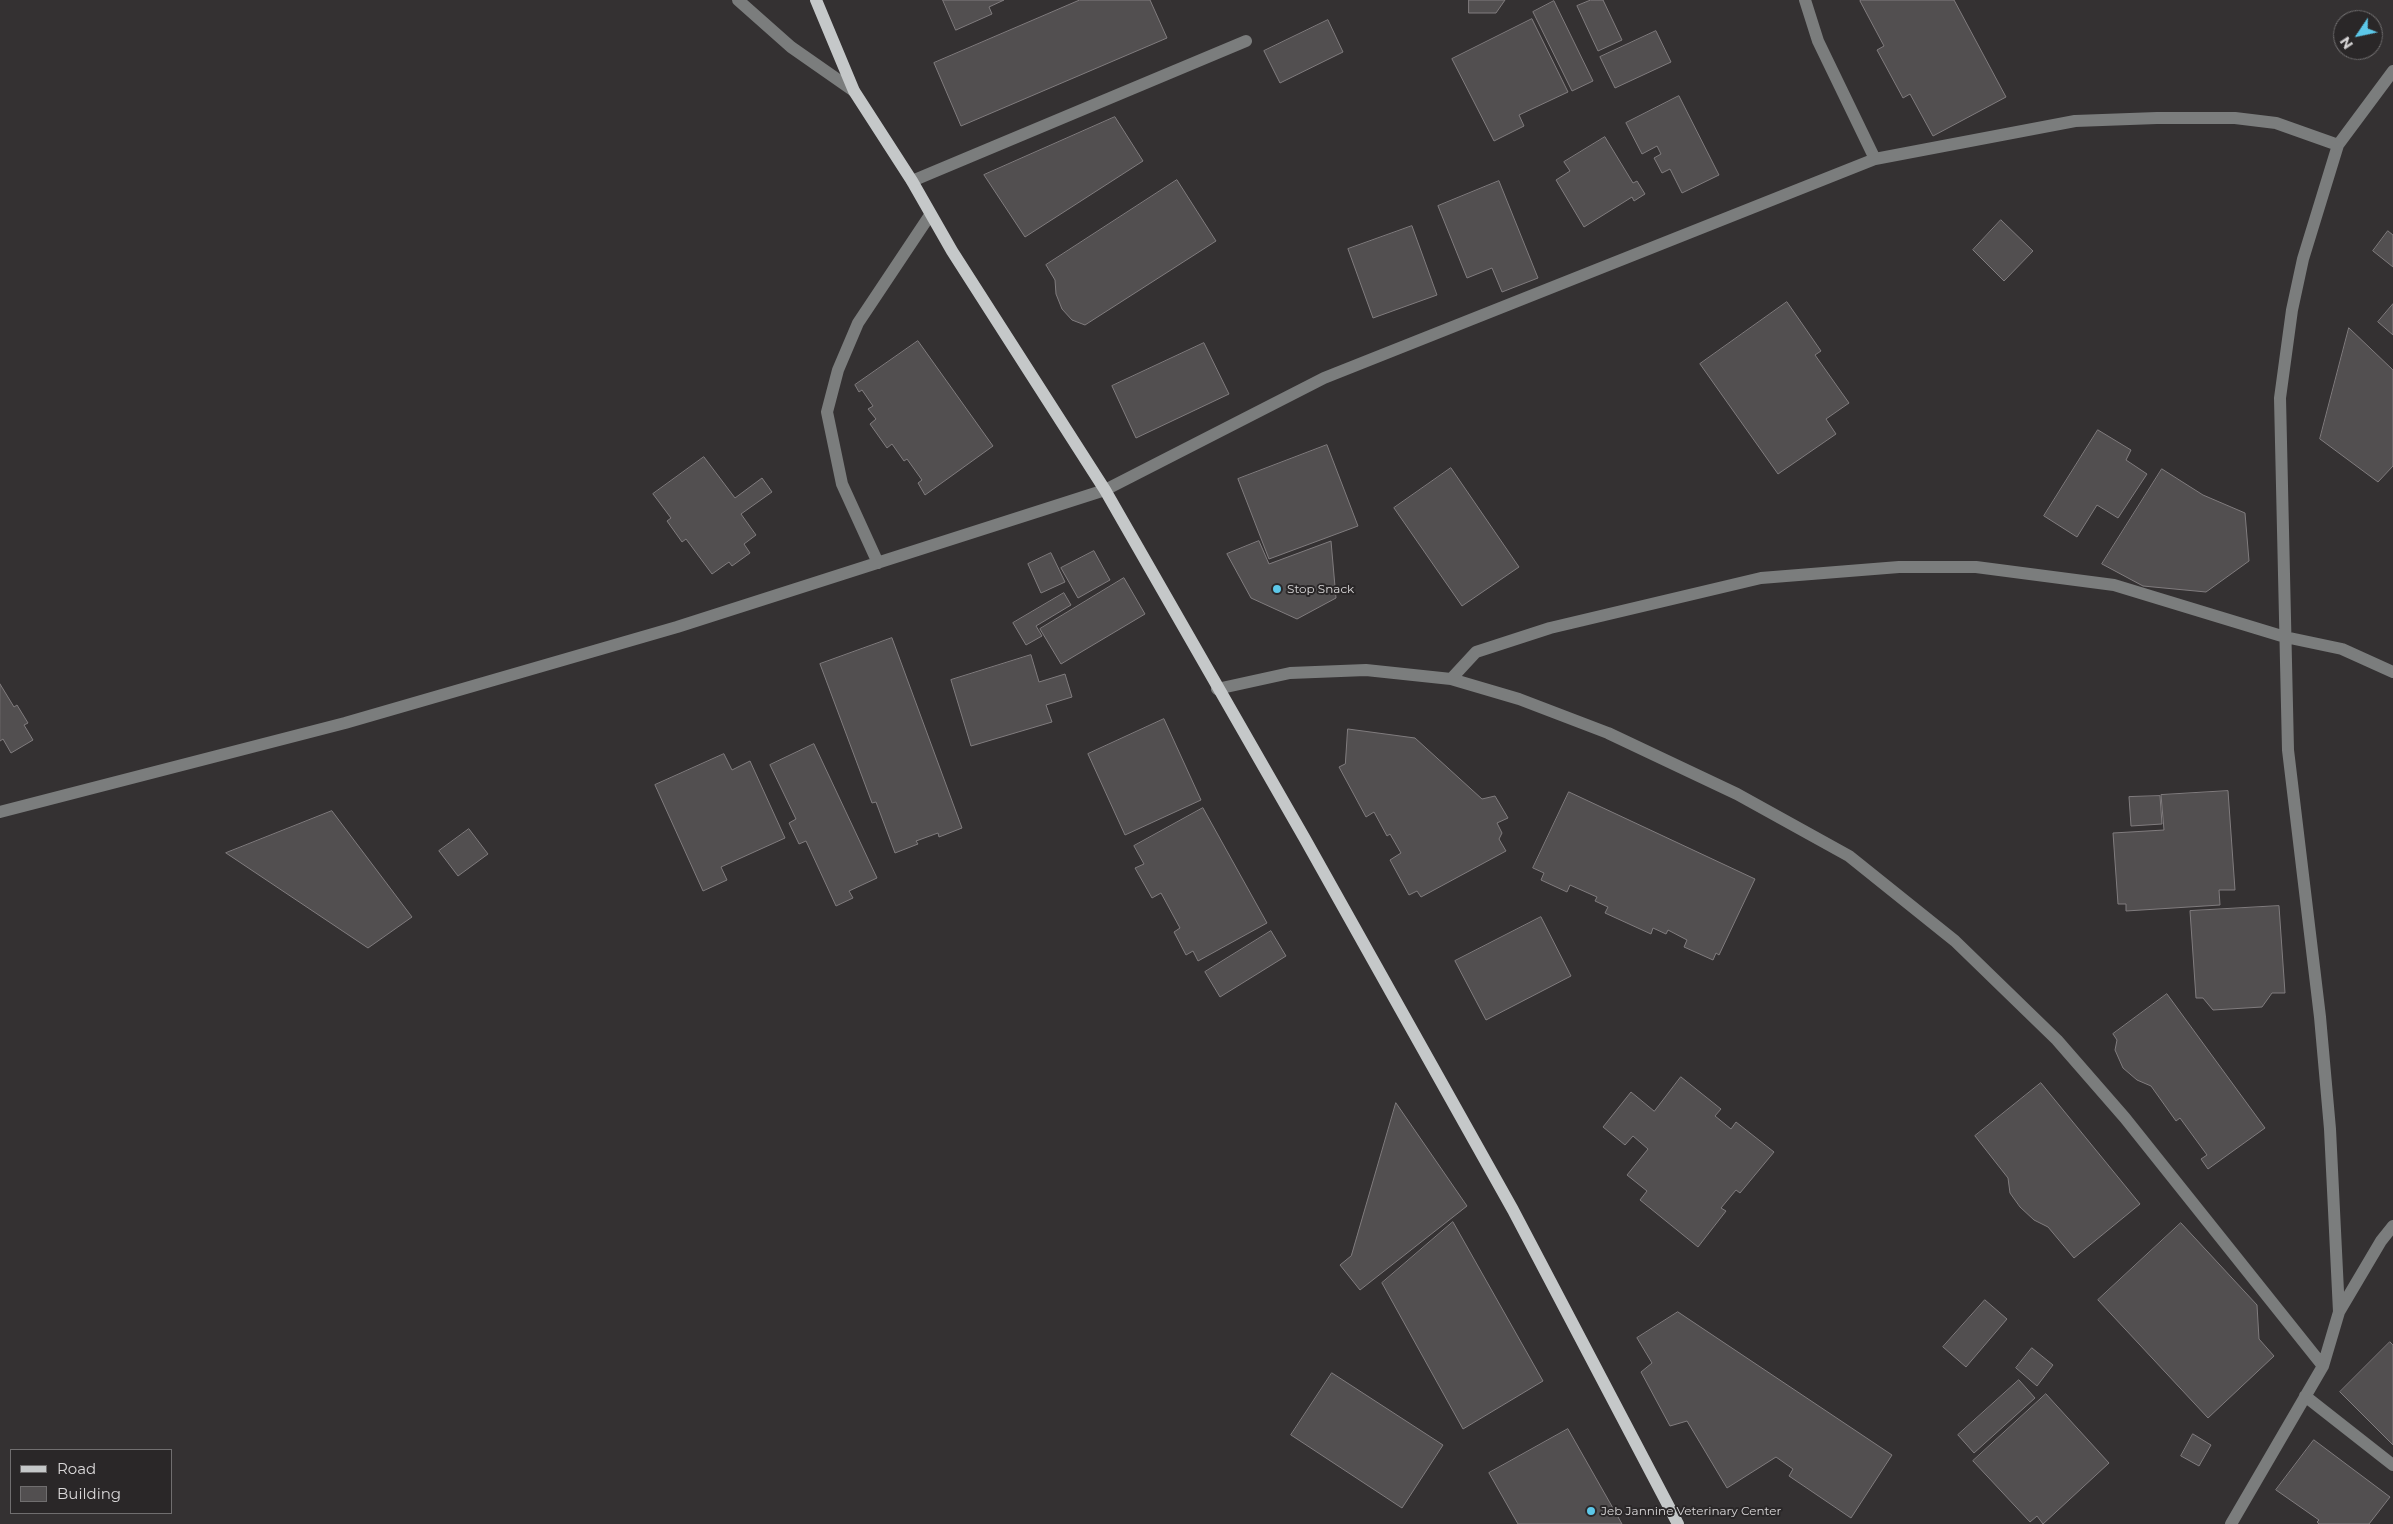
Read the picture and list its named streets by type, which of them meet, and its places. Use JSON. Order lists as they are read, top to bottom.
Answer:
{
  "places": ["Stop Snack", "Jeb Jannine Veterinary Center"],
  "legend": ["Road", "Building"],
  "north": "bottom left"
}
